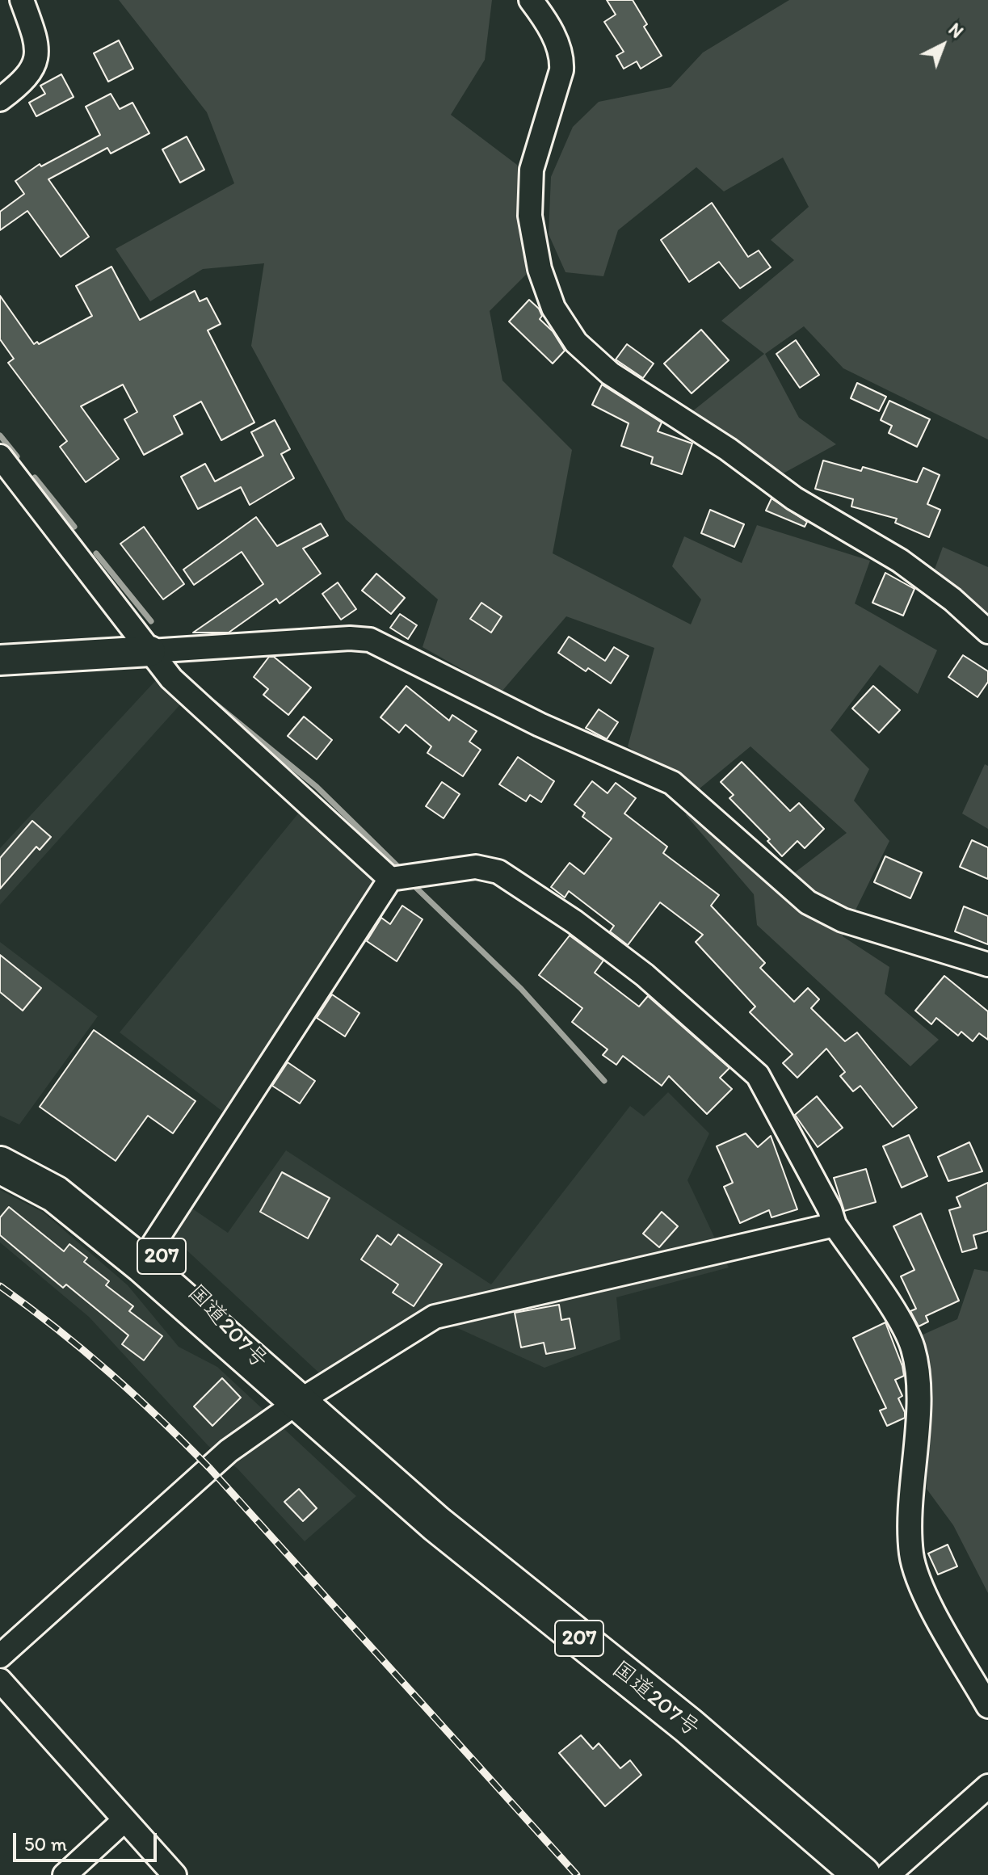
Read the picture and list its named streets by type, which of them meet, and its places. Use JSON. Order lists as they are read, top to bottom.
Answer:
{
  "streets": {
    "highway": ["207", "国道207号"]
  },
  "scale_bar": "50 m",
  "north": "top right"
}
